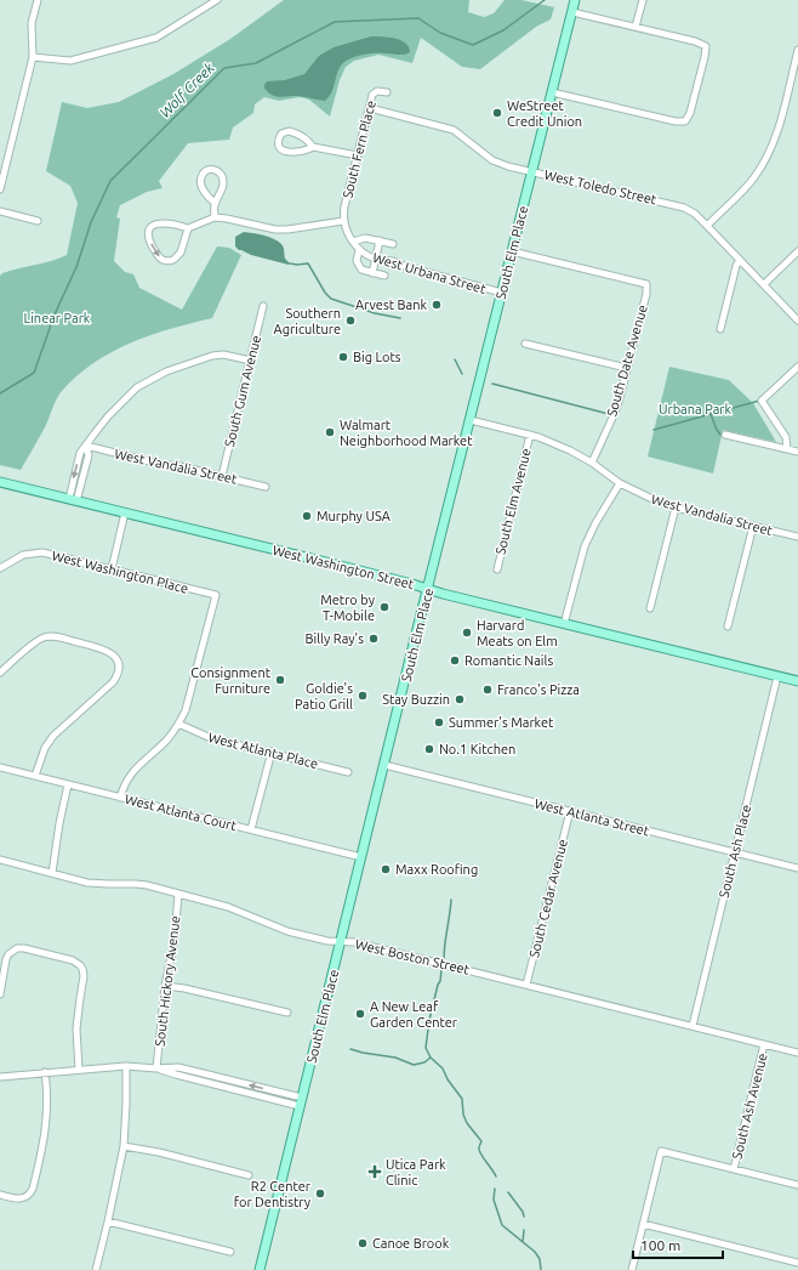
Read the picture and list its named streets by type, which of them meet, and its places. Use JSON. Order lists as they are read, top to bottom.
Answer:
{
  "streets": {
    "main road": ["South Elm Place", "West Washington Street"],
    "street": [
      "South Fern Place",
      "West Toledo Street",
      "West Urbana Street",
      "South Date Avenue",
      "South Gum Avenue",
      "West Vandalia Street",
      "South Elm Avenue",
      "West Washington Place",
      "West Atlanta Place",
      "West Atlanta Court",
      "West Atlanta Street",
      "South Ash Place",
      "South Cedar Avenue",
      "West Boston Street",
      "South Hickory Avenue",
      "South Ash Avenue"
    ]
  },
  "crossings": [
    ["South Fern Place", "West Toledo Street"],
    ["South Fern Place", "West Urbana Street"],
    ["West Toledo Street", "South Elm Place"],
    ["South Elm Place", "West Urbana Street"],
    ["South Elm Place", "South Date Avenue"],
    ["South Elm Place", "West Vandalia Street"],
    ["South Elm Place", "West Washington Street"],
    ["South Elm Place", "West Atlanta Court"],
    ["South Elm Place", "West Atlanta Street"],
    ["South Elm Place", "West Boston Street"],
    ["South Date Avenue", "West Vandalia Street"],
    ["South Gum Avenue", "West Vandalia Street"],
    ["West Vandalia Street", "South Elm Avenue"],
    ["West Washington Street", "South Ash Place"],
    ["West Washington Place", "West Atlanta Place"],
    ["West Atlanta Street", "South Ash Place"],
    ["West Atlanta Street", "South Cedar Avenue"],
    ["South Ash Place", "West Boston Street"],
    ["South Cedar Avenue", "West Boston Street"],
    ["West Boston Street", "South Hickory Avenue"],
    ["West Boston Street", "South Ash Avenue"]
  ],
  "water": ["Wolf Creek"],
  "parks": ["Linear Park", "Urbana Park"],
  "places": {
    "other": [
      "WeStreet Credit Union",
      "Arvest Bank",
      "Southern Agriculture",
      "Big Lots",
      "Walmart Neighborhood Market",
      "Murphy USA",
      "Metro by T-Mobile",
      "Harvard Meats on Elm",
      "Billy Ray's",
      "Romantic Nails",
      "Consignment Furniture",
      "Franco's Pizza",
      "Goldie's Patio Grill",
      "Stay Buzzin",
      "Summer's Market",
      "No.1 Kitchen",
      "Maxx Roofing",
      "A New Leaf Garden Center",
      "R2 Center for Dentistry",
      "Canoe Brook"
    ],
    "health": ["Utica Park Clinic"]
  },
  "scale_bar": "100 m"
}
